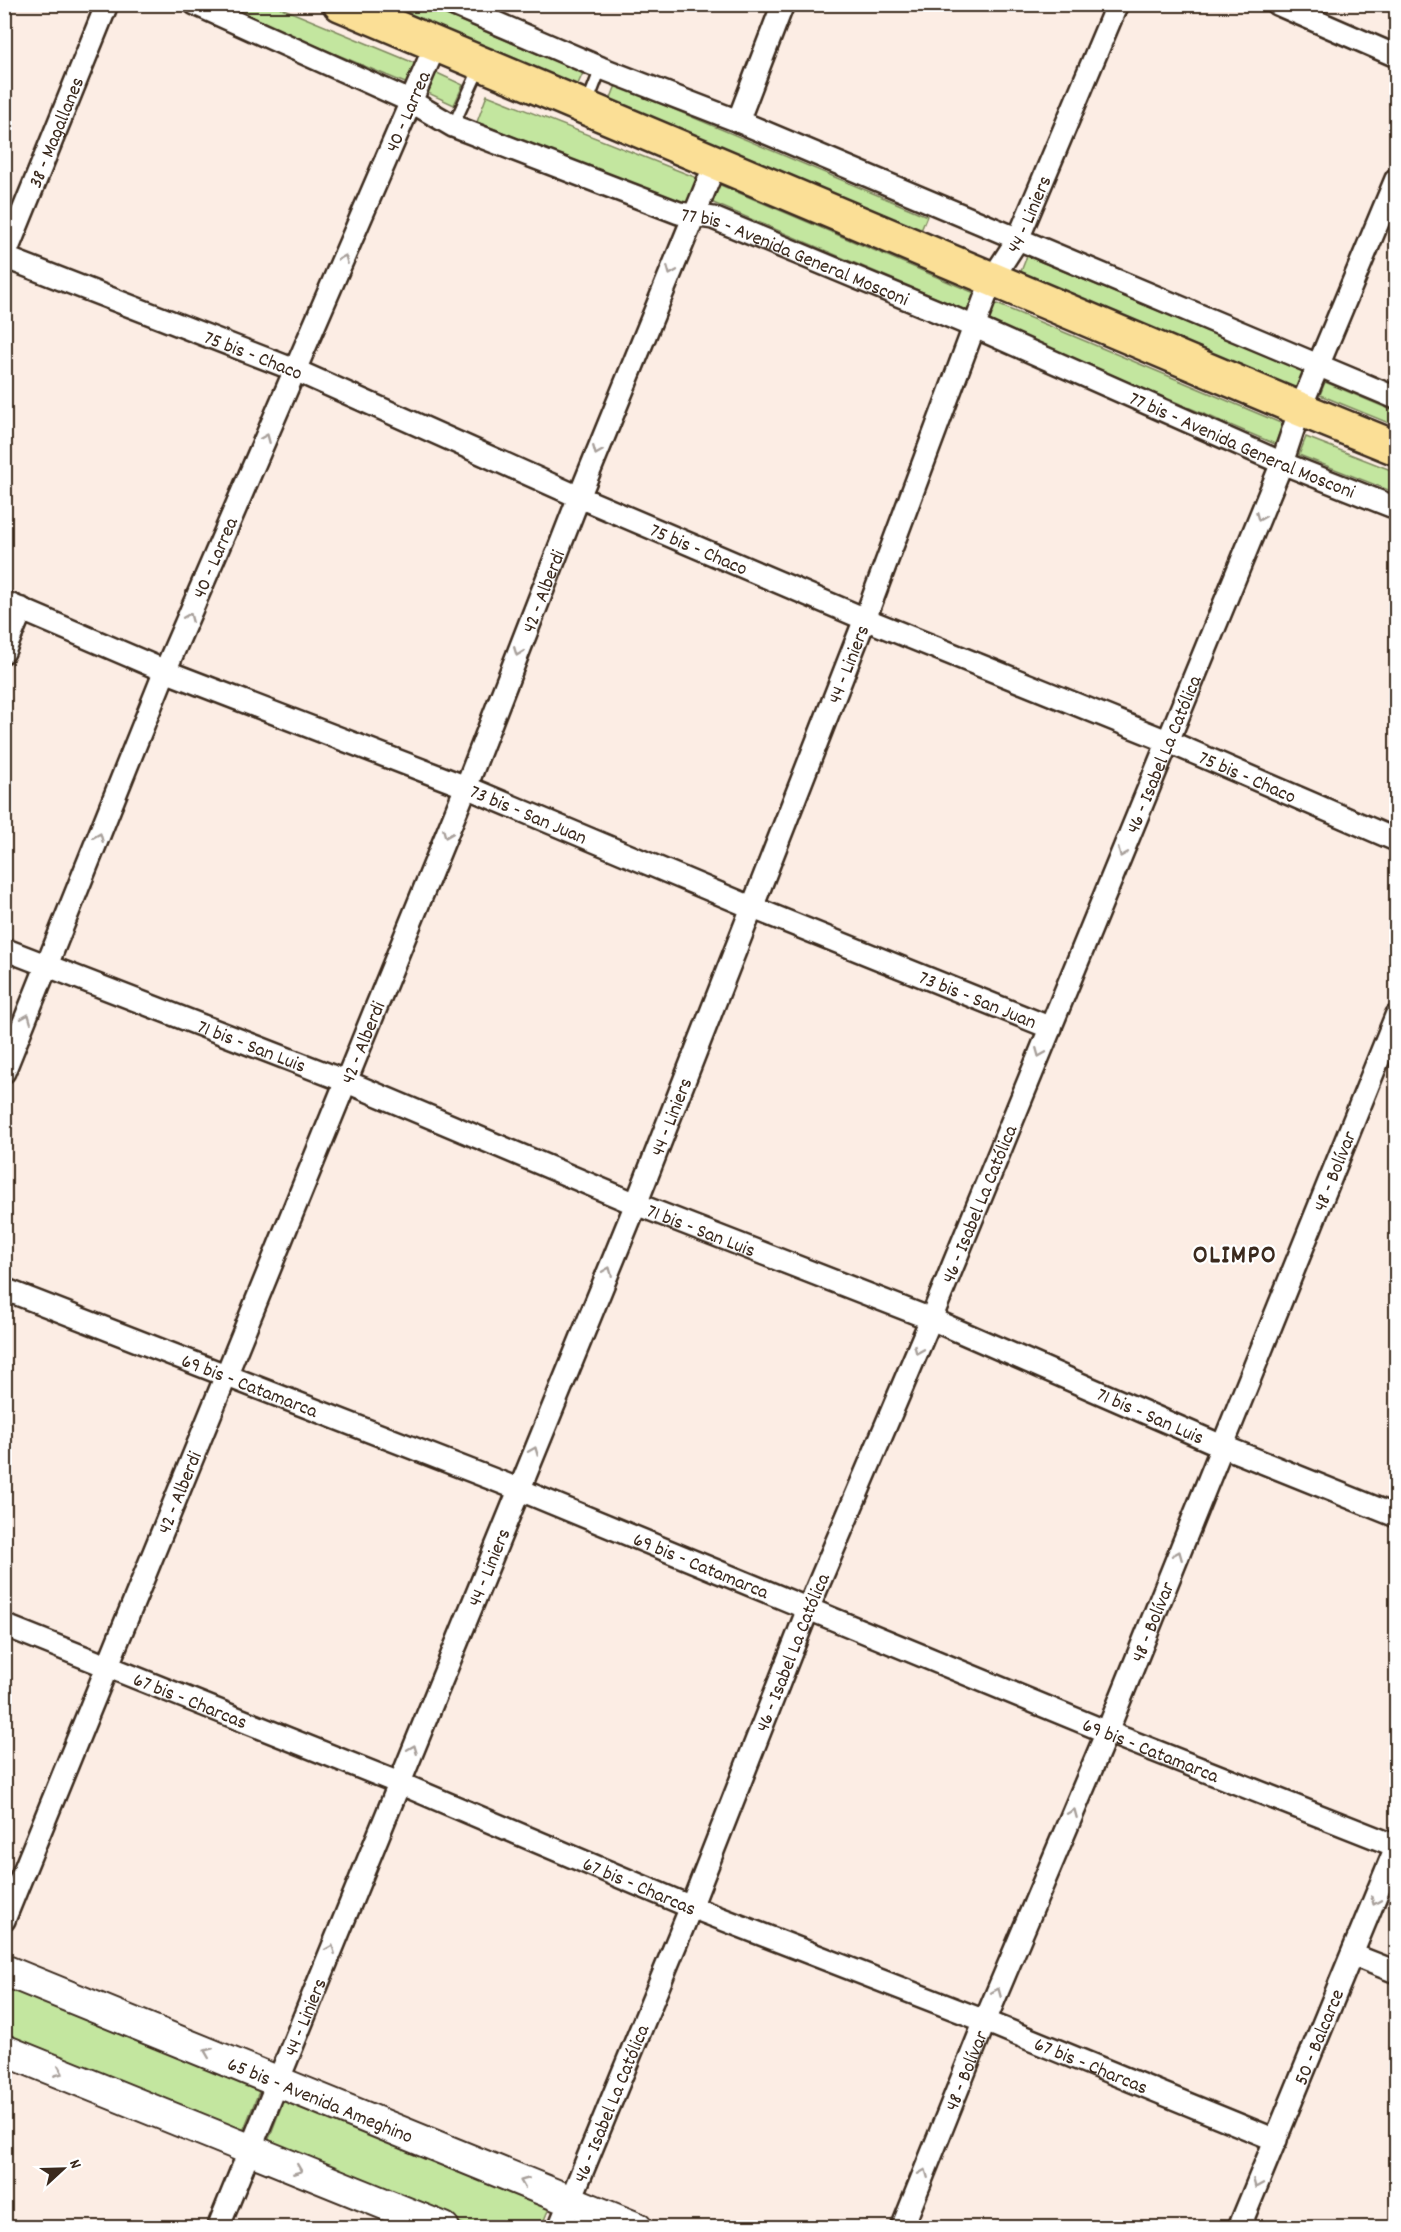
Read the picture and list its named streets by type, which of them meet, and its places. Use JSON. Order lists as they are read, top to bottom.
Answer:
{
  "streets": {
    "main road": ["65 bis - Avenida Ameghino"],
    "street": [
      "40 - Larrea",
      "38 - Magallanes",
      "44 - Liniers",
      "77 bis - Avenida General Mosconi",
      "75 bis - Chaco",
      "42 - Alberdi",
      "46 - Isabel La Católica",
      "73 bis - San Juan",
      "71 bis - San Luis",
      "48 - Bolívar",
      "69 bis - Catamarca",
      "67 bis - Charcas",
      "50 - Balcarce"
    ]
  },
  "crossings": [
    ["40 - Larrea", "77 bis - Avenida General Mosconi"],
    ["40 - Larrea", "75 bis - Chaco"],
    ["40 - Larrea", "73 bis - San Juan"],
    ["40 - Larrea", "71 bis - San Luis"],
    ["38 - Magallanes", "75 bis - Chaco"],
    ["44 - Liniers", "77 bis - Avenida General Mosconi"],
    ["44 - Liniers", "75 bis - Chaco"],
    ["44 - Liniers", "73 bis - San Juan"],
    ["44 - Liniers", "71 bis - San Luis"],
    ["44 - Liniers", "69 bis - Catamarca"],
    ["44 - Liniers", "67 bis - Charcas"],
    ["44 - Liniers", "65 bis - Avenida Ameghino"],
    ["77 bis - Avenida General Mosconi", "42 - Alberdi"],
    ["77 bis - Avenida General Mosconi", "46 - Isabel La Católica"],
    ["75 bis - Chaco", "42 - Alberdi"],
    ["75 bis - Chaco", "46 - Isabel La Católica"],
    ["42 - Alberdi", "73 bis - San Juan"],
    ["42 - Alberdi", "71 bis - San Luis"],
    ["42 - Alberdi", "69 bis - Catamarca"],
    ["42 - Alberdi", "67 bis - Charcas"],
    ["46 - Isabel La Católica", "73 bis - San Juan"],
    ["46 - Isabel La Católica", "71 bis - San Luis"],
    ["46 - Isabel La Católica", "69 bis - Catamarca"],
    ["46 - Isabel La Católica", "67 bis - Charcas"],
    ["46 - Isabel La Católica", "65 bis - Avenida Ameghino"],
    ["71 bis - San Luis", "48 - Bolívar"],
    ["48 - Bolívar", "69 bis - Catamarca"],
    ["48 - Bolívar", "67 bis - Charcas"],
    ["69 bis - Catamarca", "50 - Balcarce"],
    ["67 bis - Charcas", "50 - Balcarce"]
  ],
  "one_way": [
    "40 - Larrea",
    "44 - Liniers",
    "42 - Alberdi",
    "46 - Isabel La Católica",
    "48 - Bolívar",
    "50 - Balcarce"
  ],
  "districts": ["OLIMPO"],
  "north": "right"
}
